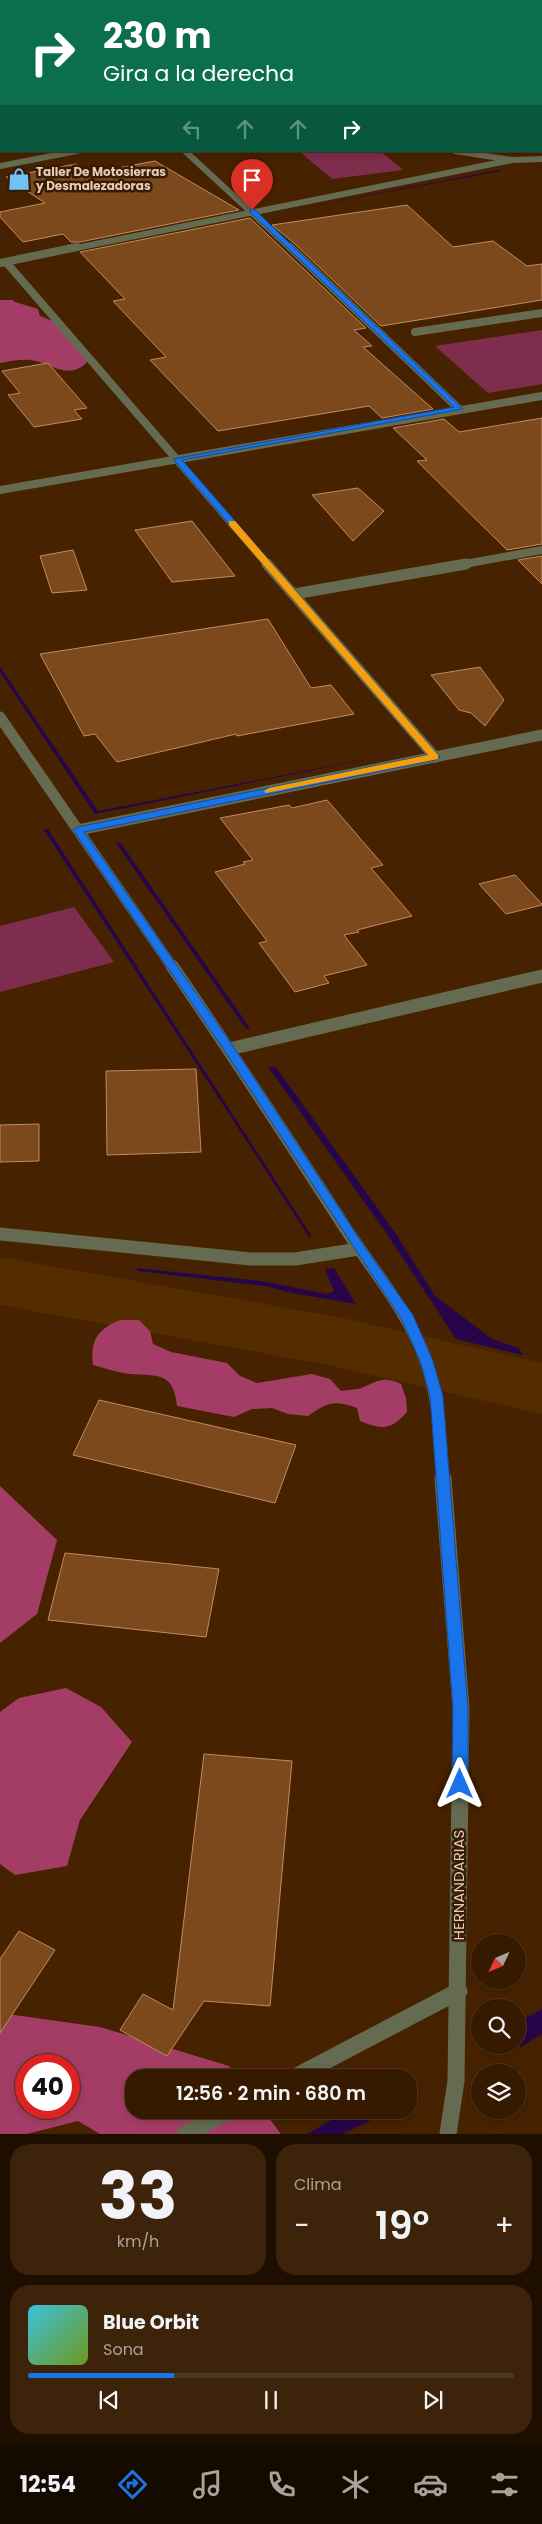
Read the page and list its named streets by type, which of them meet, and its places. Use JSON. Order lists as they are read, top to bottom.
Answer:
{
  "streets": {
    "street": ["HERNANDARIAS"]
  },
  "places": {
    "shop": ["Taller De Motosierras y Desmalezadoras"]
  },
  "north": "bottom left",
  "page": {
    "turn": ["230 m", "Gira a la derecha"],
    "limit": "40",
    "trip": "12:56 · 2 min · 680 m",
    "tile": [
      ["33", "km/h"],
      "Clima"
    ],
    "heat": ["−", "19°", "+"],
    "song": ["Blue Orbit", "Sona"],
    "tabs": "12:54"
  }
}
